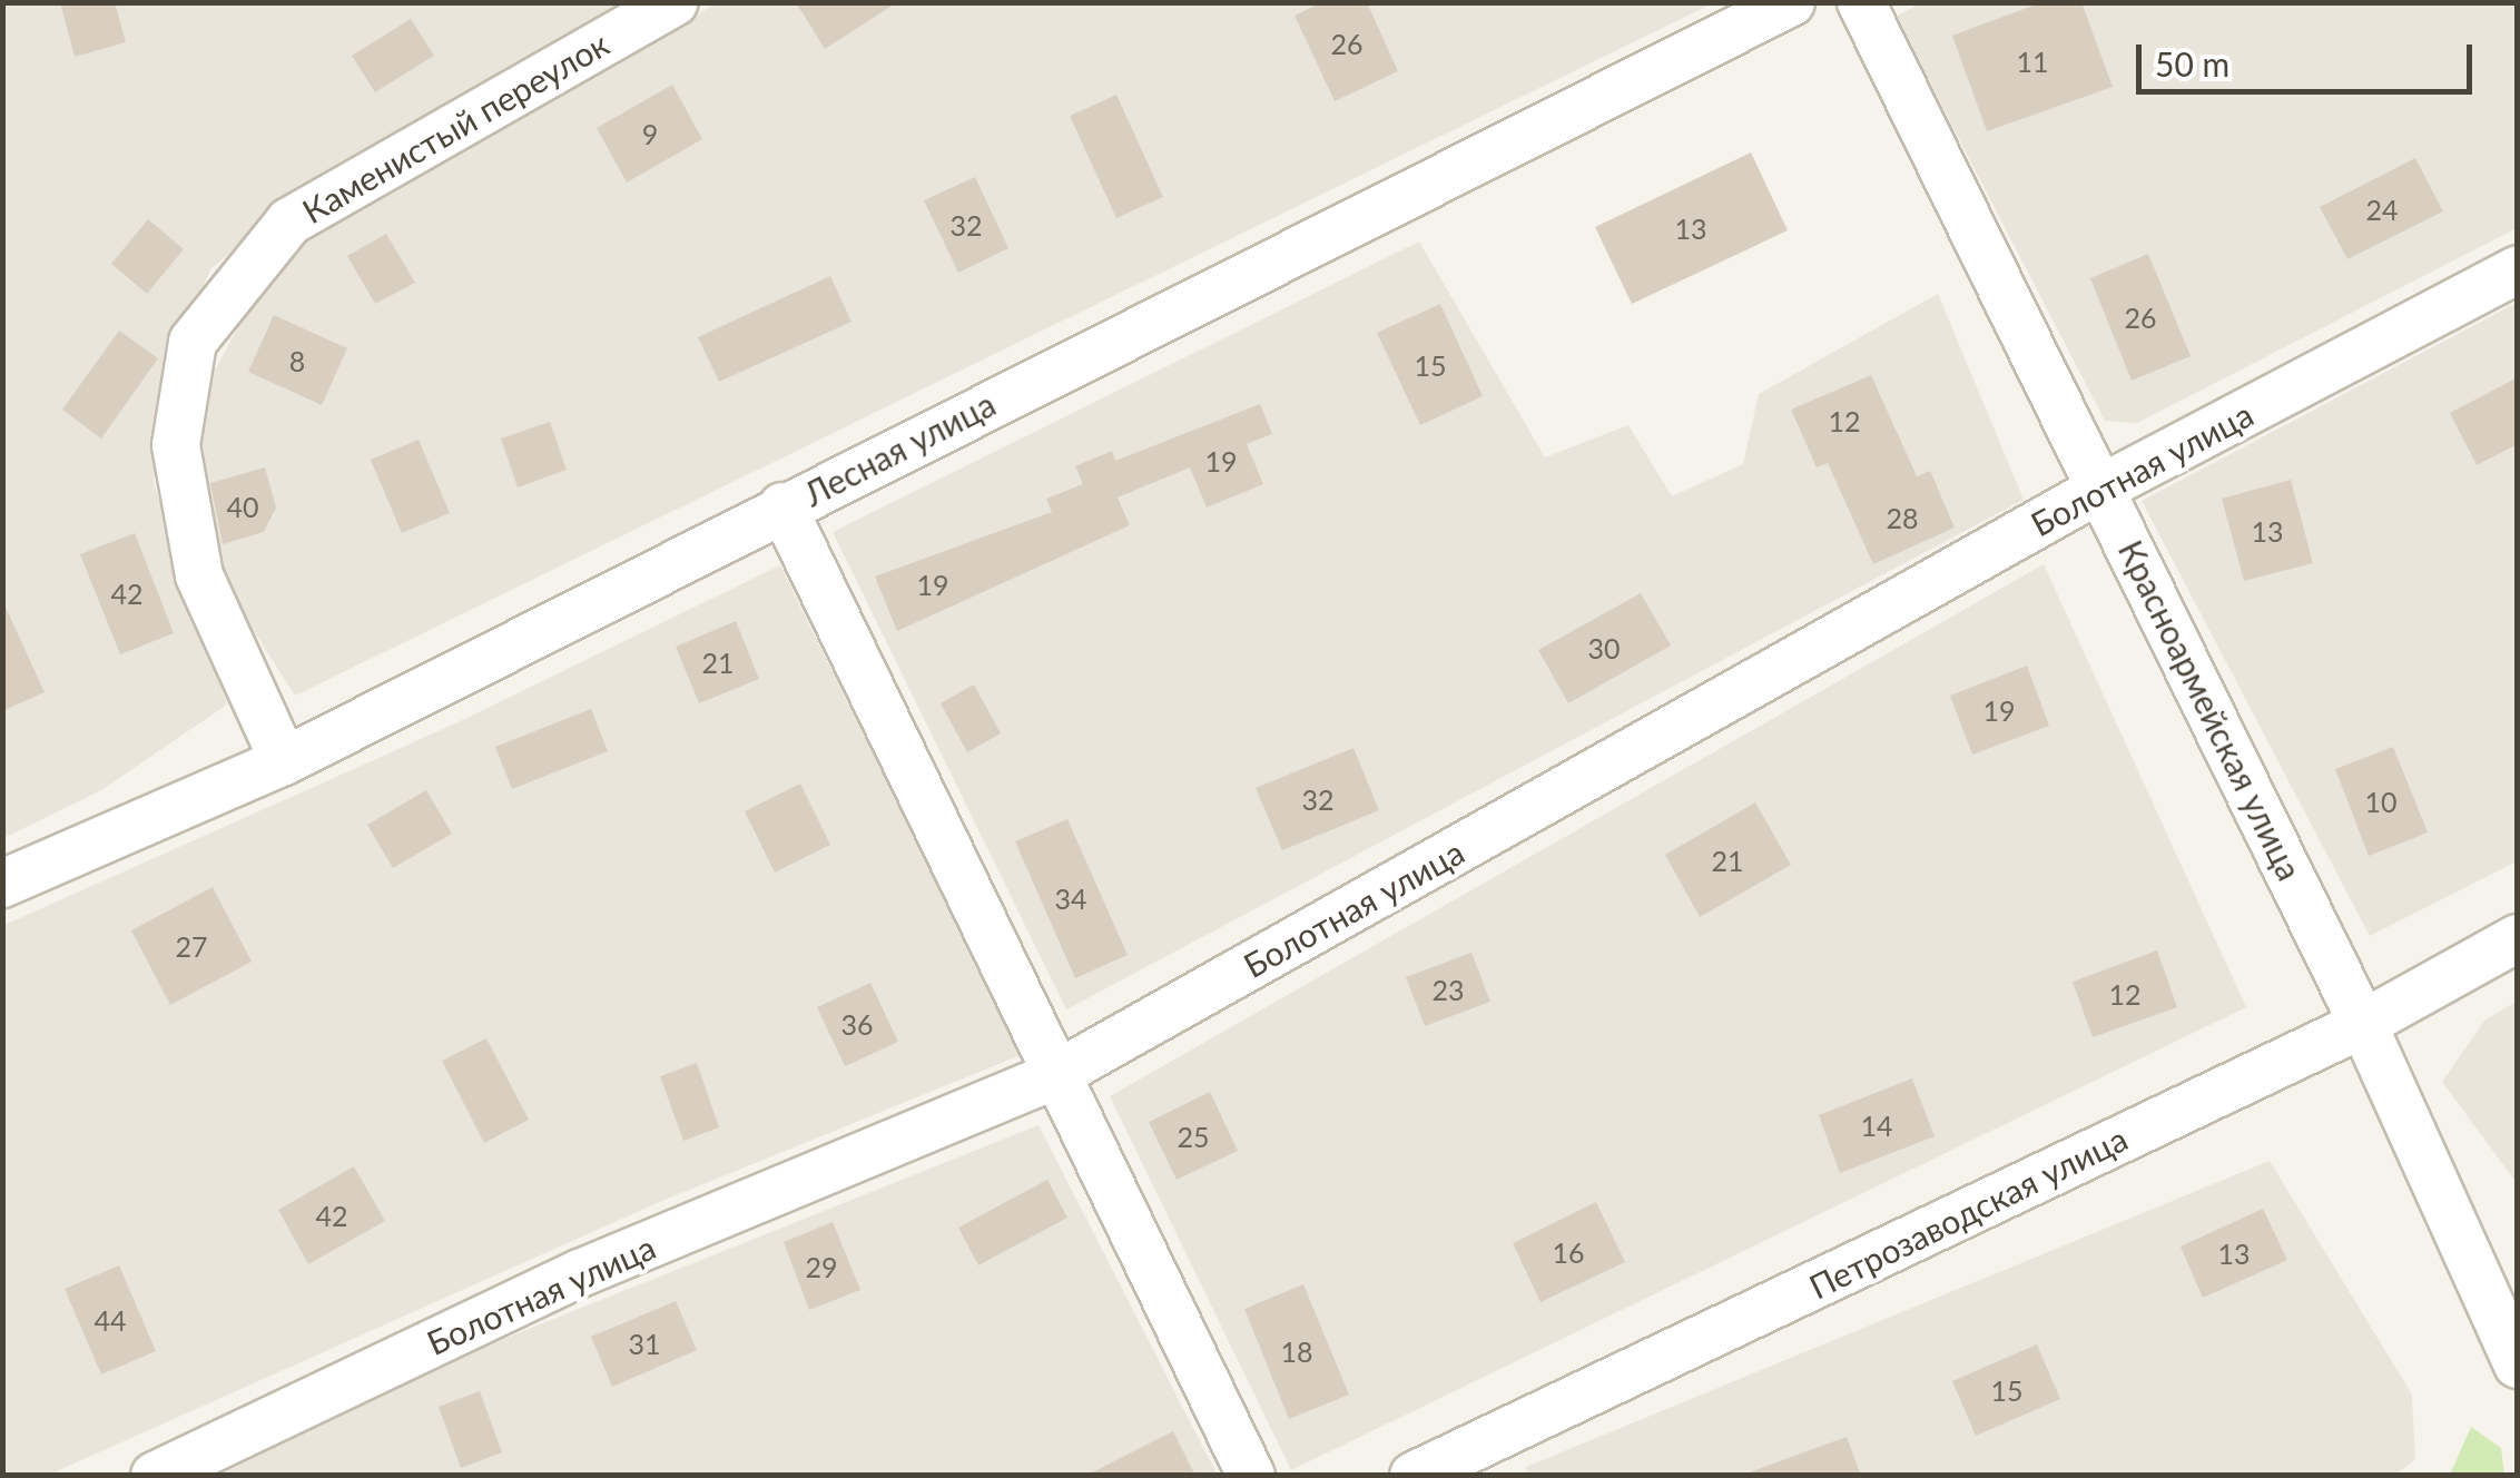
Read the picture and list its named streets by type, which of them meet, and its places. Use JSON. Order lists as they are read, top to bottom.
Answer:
{
  "streets": {
    "street": [
      "Каменистый переулок",
      "Лесная улица",
      "Болотная улица",
      "Красноармейская улица",
      "Петрозаводская улица"
    ]
  },
  "crossings": [
    ["Каменистый переулок", "Лесная улица"],
    ["Болотная улица", "Красноармейская улица"],
    ["Красноармейская улица", "Петрозаводская улица"]
  ],
  "house_numbers": [
    "26",
    "11",
    "9",
    "24",
    "32",
    "13",
    "26",
    "8",
    "15",
    "12",
    "19",
    "40",
    "28",
    "13",
    "19",
    "42",
    "30",
    "21",
    "19",
    "32",
    "10",
    "21",
    "34",
    "27",
    "23",
    "12",
    "36",
    "14",
    "25",
    "42",
    "16",
    "13",
    "29",
    "44",
    "31",
    "18",
    "15"
  ],
  "scale_bar": "50 m"
}
